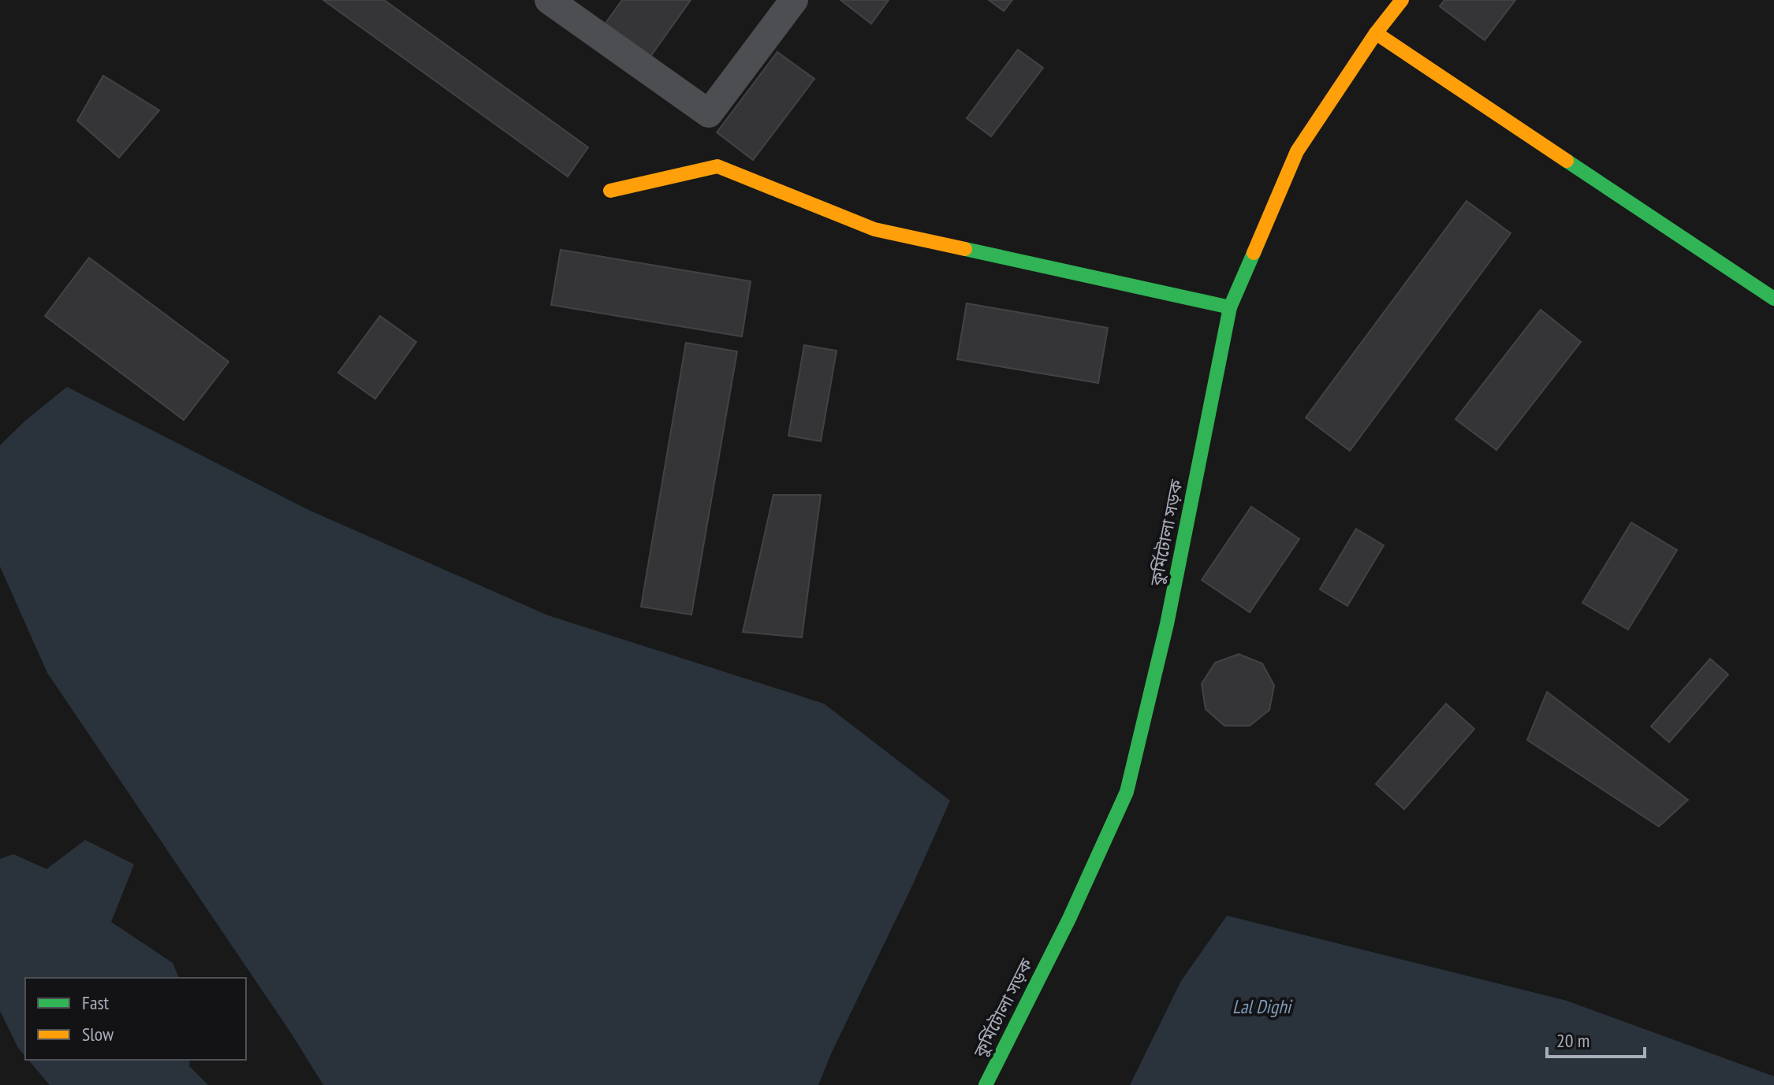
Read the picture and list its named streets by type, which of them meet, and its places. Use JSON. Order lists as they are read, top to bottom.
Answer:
{
  "streets": {
    "street": ["কুর্মিটোলা সড়ক"]
  },
  "water": ["Lal Dighi"],
  "legend": ["Fast", "Slow"],
  "scale_bar": "20 m"
}
